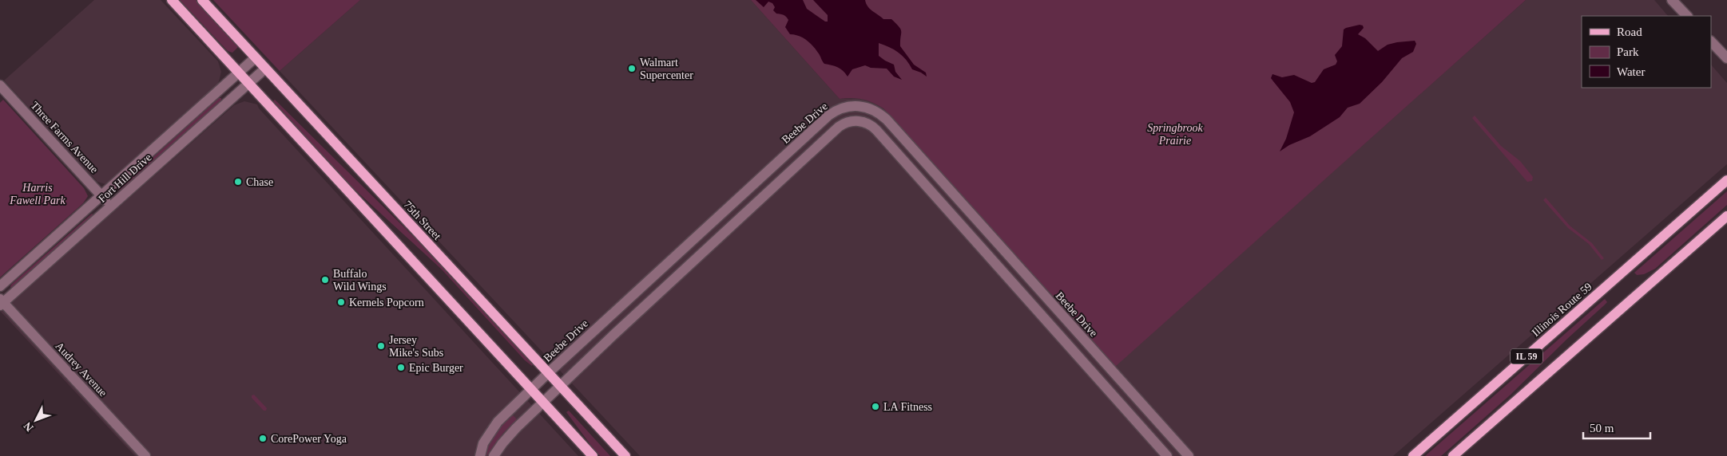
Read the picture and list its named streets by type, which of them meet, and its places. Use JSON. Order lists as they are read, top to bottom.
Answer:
{
  "streets": {
    "main road": ["75th Street", "Illinois Route 59", "IL 59"],
    "street": [
      "Beebe Drive",
      "Three Farms Avenue",
      "Fort Hill Drive",
      "Audrey Avenue"
    ]
  },
  "crossings": [
    ["Beebe Drive", "75th Street"],
    ["Three Farms Avenue", "Fort Hill Drive"],
    ["Fort Hill Drive", "75th Street"],
    ["Fort Hill Drive", "Audrey Avenue"]
  ],
  "parks": ["Springbrook Prairie", "Harris Fawell Park"],
  "places": [
    "Walmart Supercenter",
    "Chase",
    "Buffalo Wild Wings",
    "Kernels Popcorn",
    "Jersey Mike's Subs",
    "Epic Burger",
    "LA Fitness",
    "CorePower Yoga"
  ],
  "legend": ["Road", "Park", "Water"],
  "scale_bar": "50 m",
  "north": "bottom left"
}
